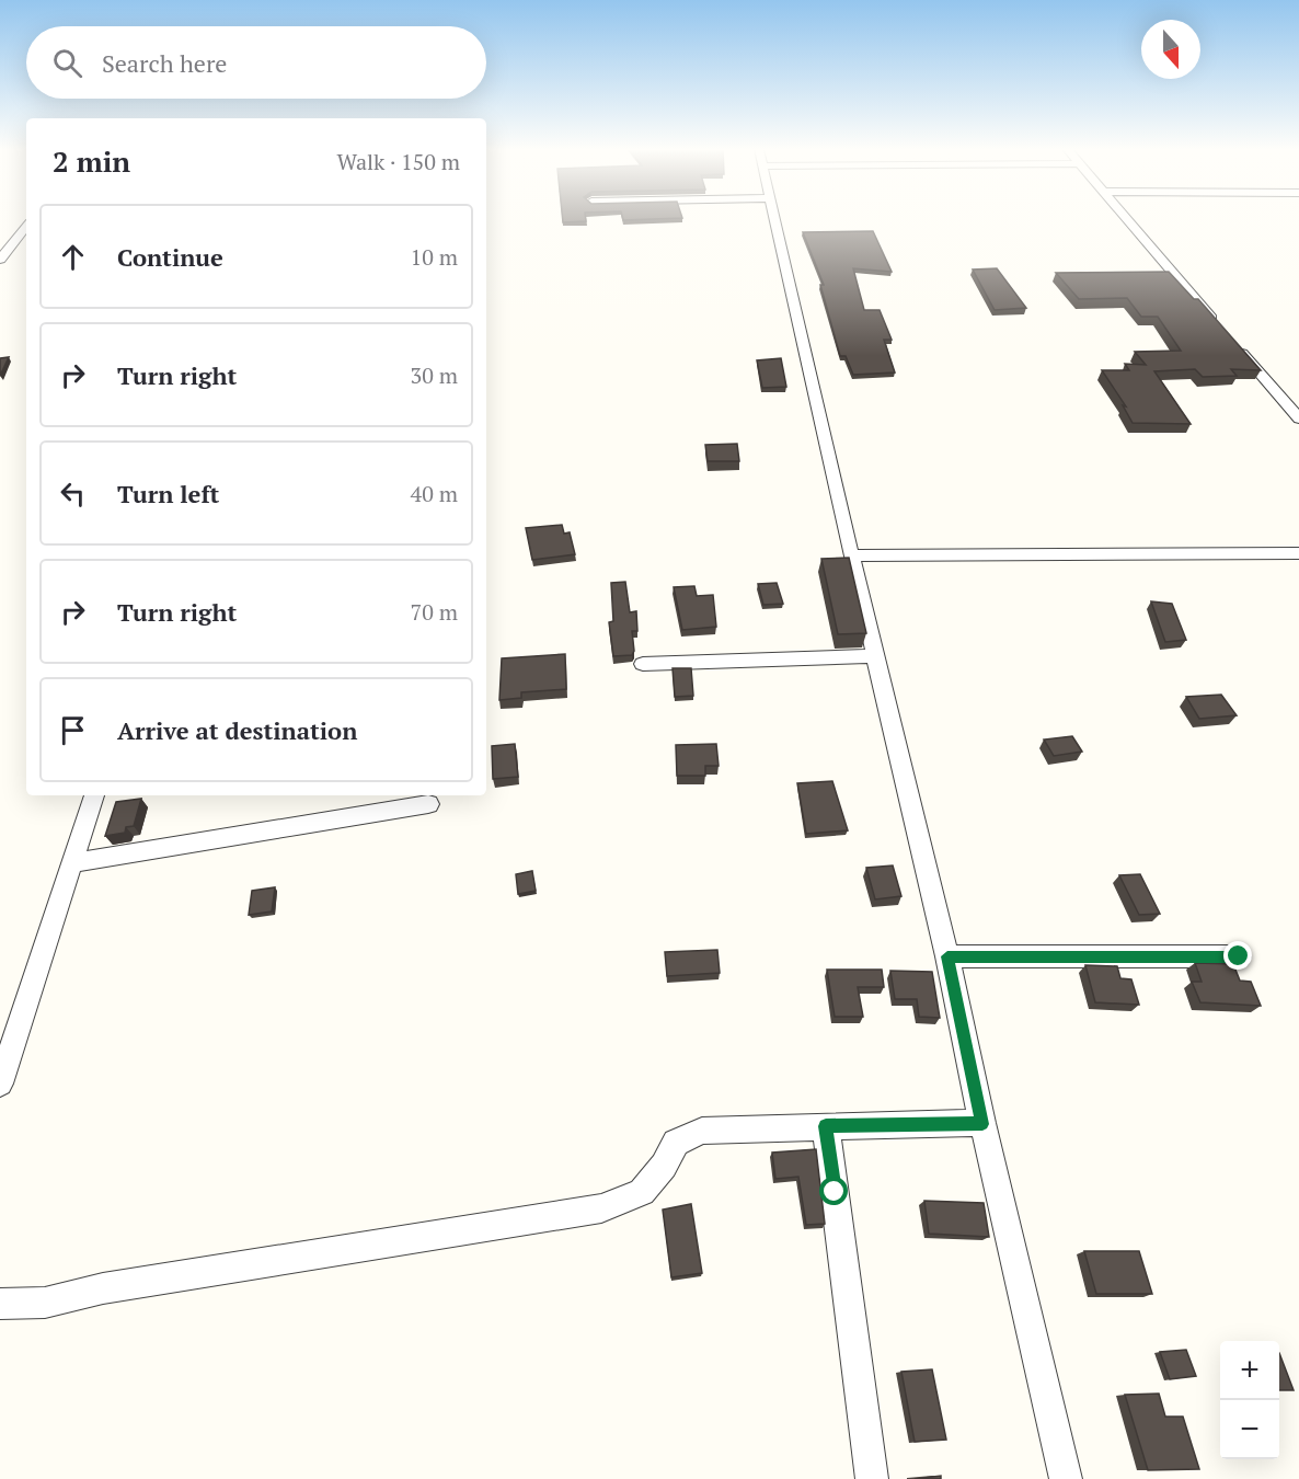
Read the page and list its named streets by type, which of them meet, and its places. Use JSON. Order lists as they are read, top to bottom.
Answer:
{
  "north": "bottom",
  "page": {
    "search": "Search here",
    "heading": ["2 min", "Walk · 150 m"],
    "list": [
      ["Continue", "10 m"],
      ["Turn right", "30 m"],
      ["Turn left", "40 m"],
      ["Turn right", "70 m"],
      "Arrive at destination"
    ],
    "map_buttons": ["+", "−"]
  }
}
